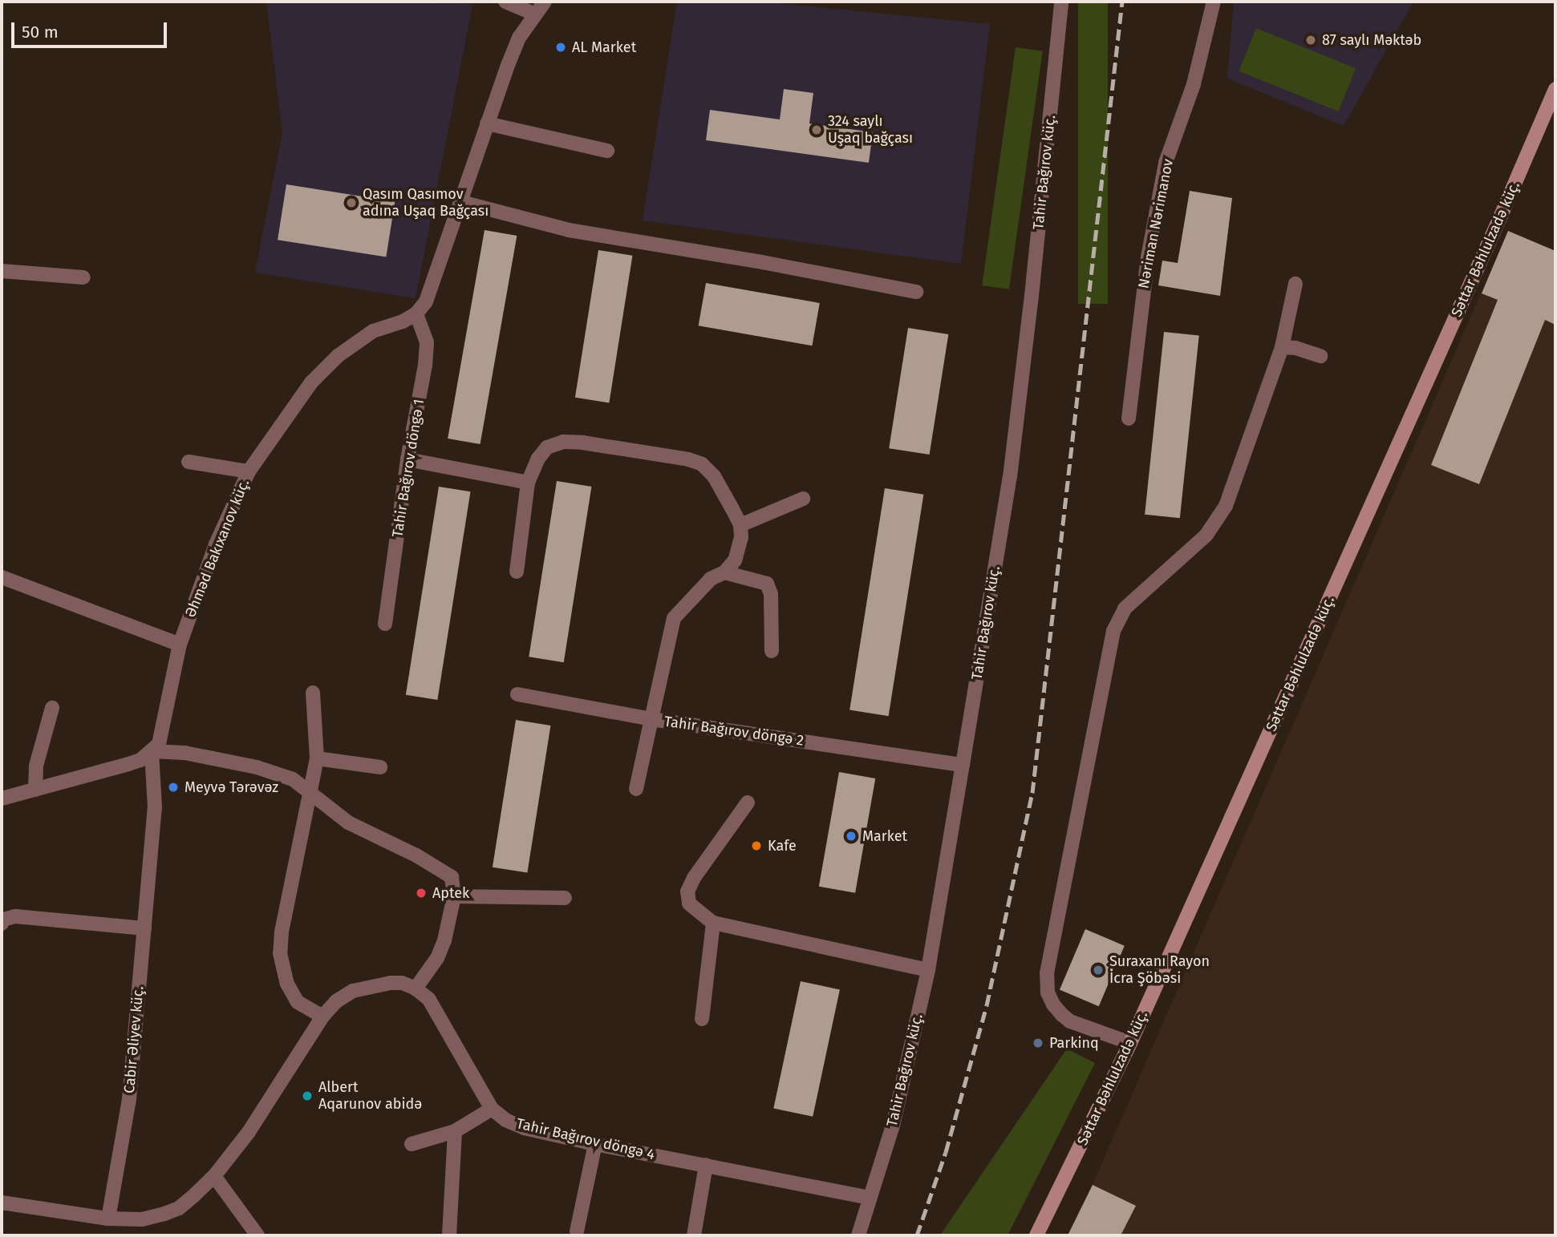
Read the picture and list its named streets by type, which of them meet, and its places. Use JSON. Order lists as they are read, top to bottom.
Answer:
{
  "streets": {
    "main road": ["Səttar Bəhlulzadə küç."],
    "street": [
      "Tahir Bağırov küç.",
      "Nəriman Nərimanov",
      "Tahir Bağırov döngə 1",
      "Əhməd Bakıxanov küç.",
      "Tahir Bağırov döngə 2",
      "Cabir Əliyev küç.",
      "Tahir Bağırov döngə 4"
    ]
  },
  "crossings": [
    ["Tahir Bağırov küç.", "Tahir Bağırov döngə 2"],
    ["Tahir Bağırov küç.", "Tahir Bağırov döngə 4"],
    ["Tahir Bağırov döngə 1", "Əhməd Bakıxanov küç."],
    ["Əhməd Bakıxanov küç.", "Cabir Əliyev küç."]
  ],
  "places": [
    "87 saylı Məktəb",
    "AL Market",
    "324 saylı Uşaq bağçası",
    "Qasım Qasımov adına Uşaq Bağçası",
    "Meyvə Tərəvəz",
    "Market",
    "Kafe",
    "Aptek",
    "Suraxanı Rayon İcra Şöbəsi",
    "Parkinq",
    "Albert Aqarunov abidə"
  ],
  "scale_bar": "50 m"
}
